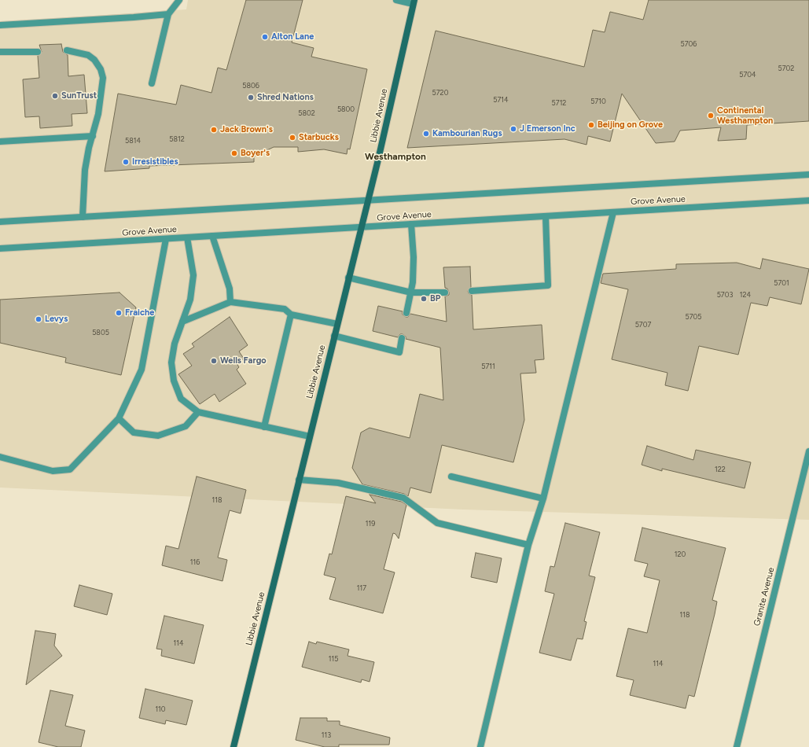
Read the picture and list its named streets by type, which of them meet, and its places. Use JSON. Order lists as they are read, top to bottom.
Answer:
{
  "streets": {
    "main road": ["Libbie Avenue"],
    "street": ["Grove Avenue", "Granite Avenue"]
  },
  "crossings": [
    ["Libbie Avenue", "Grove Avenue"]
  ],
  "districts": ["Westhampton"],
  "places": [
    "Alton Lane",
    "SunTrust",
    "Shred Nations",
    "Continental Westhampton",
    "Beijing on Grove",
    "J Emerson Inc",
    "Jack Brown's",
    "Kambourian Rugs",
    "Starbucks",
    "Boyer's",
    "Irresistibles",
    "BP",
    "Fraiche",
    "Levys",
    "Wells Fargo"
  ],
  "house_numbers": [
    "5706",
    "5702",
    "5704",
    "5806",
    "5720",
    "5714",
    "5710",
    "5712",
    "5800",
    "5802",
    "5812",
    "5814",
    "5701",
    "5703",
    "124",
    "5705",
    "5707",
    "5805",
    "5711",
    "122",
    "118",
    "119",
    "120",
    "116",
    "117",
    "118",
    "114",
    "115",
    "114",
    "110",
    "113"
  ]
}
